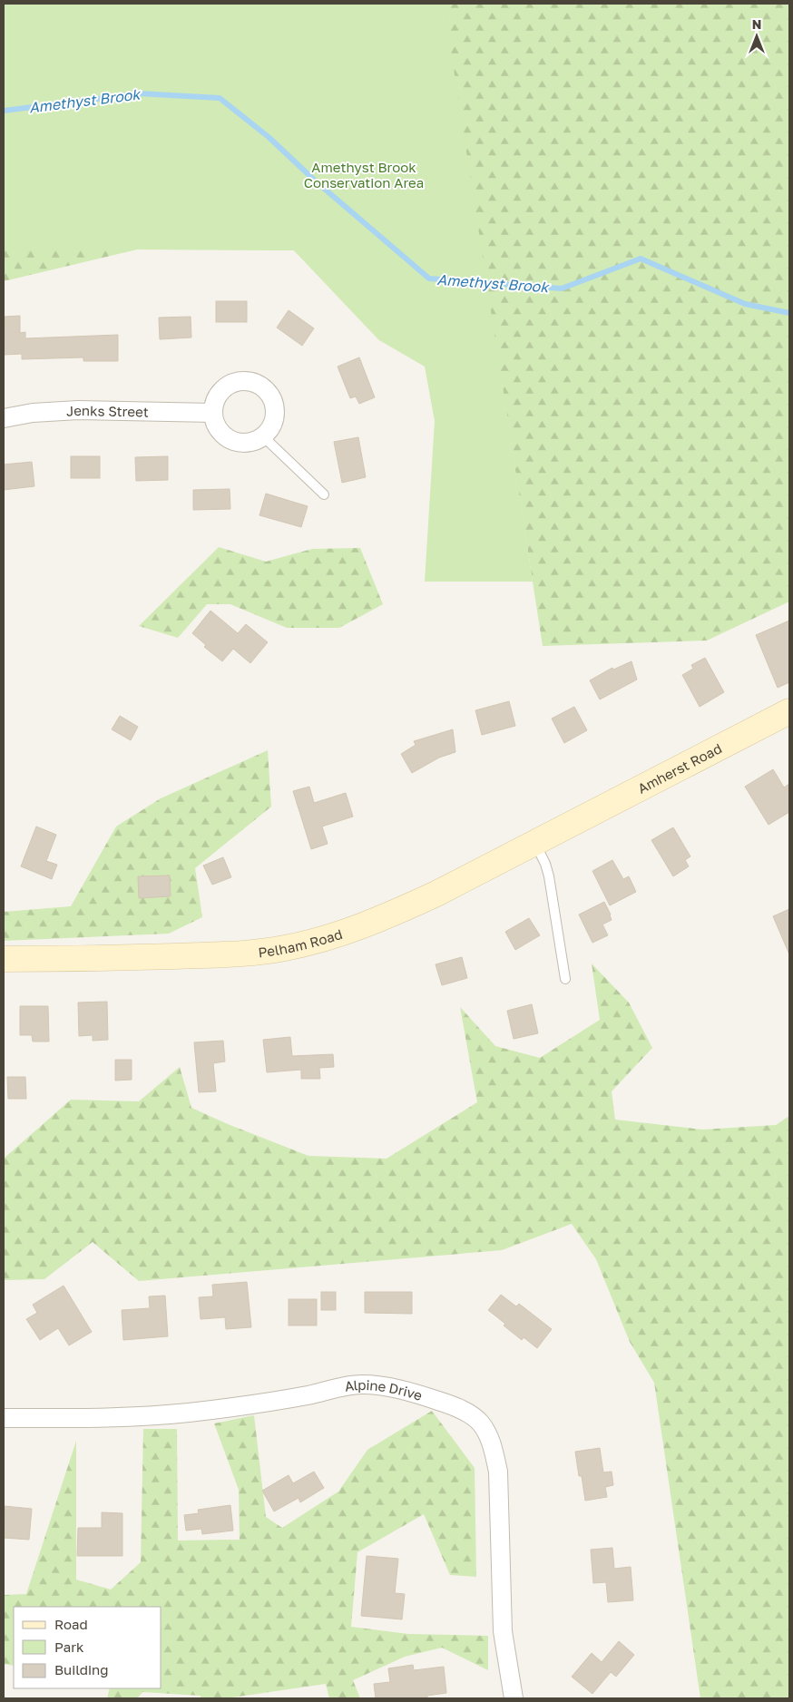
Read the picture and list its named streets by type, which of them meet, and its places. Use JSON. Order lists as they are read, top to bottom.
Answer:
{
  "streets": {
    "main road": ["Amherst Road", "Pelham Road"],
    "street": ["Jenks Street", "Alpine Drive"]
  },
  "crossings": [
    ["Amherst Road", "Pelham Road"]
  ],
  "water": ["Amethyst Brook"],
  "parks": ["Amethyst Brook Conservation Area"],
  "legend": ["Road", "Park", "Building"],
  "north": "top"
}
